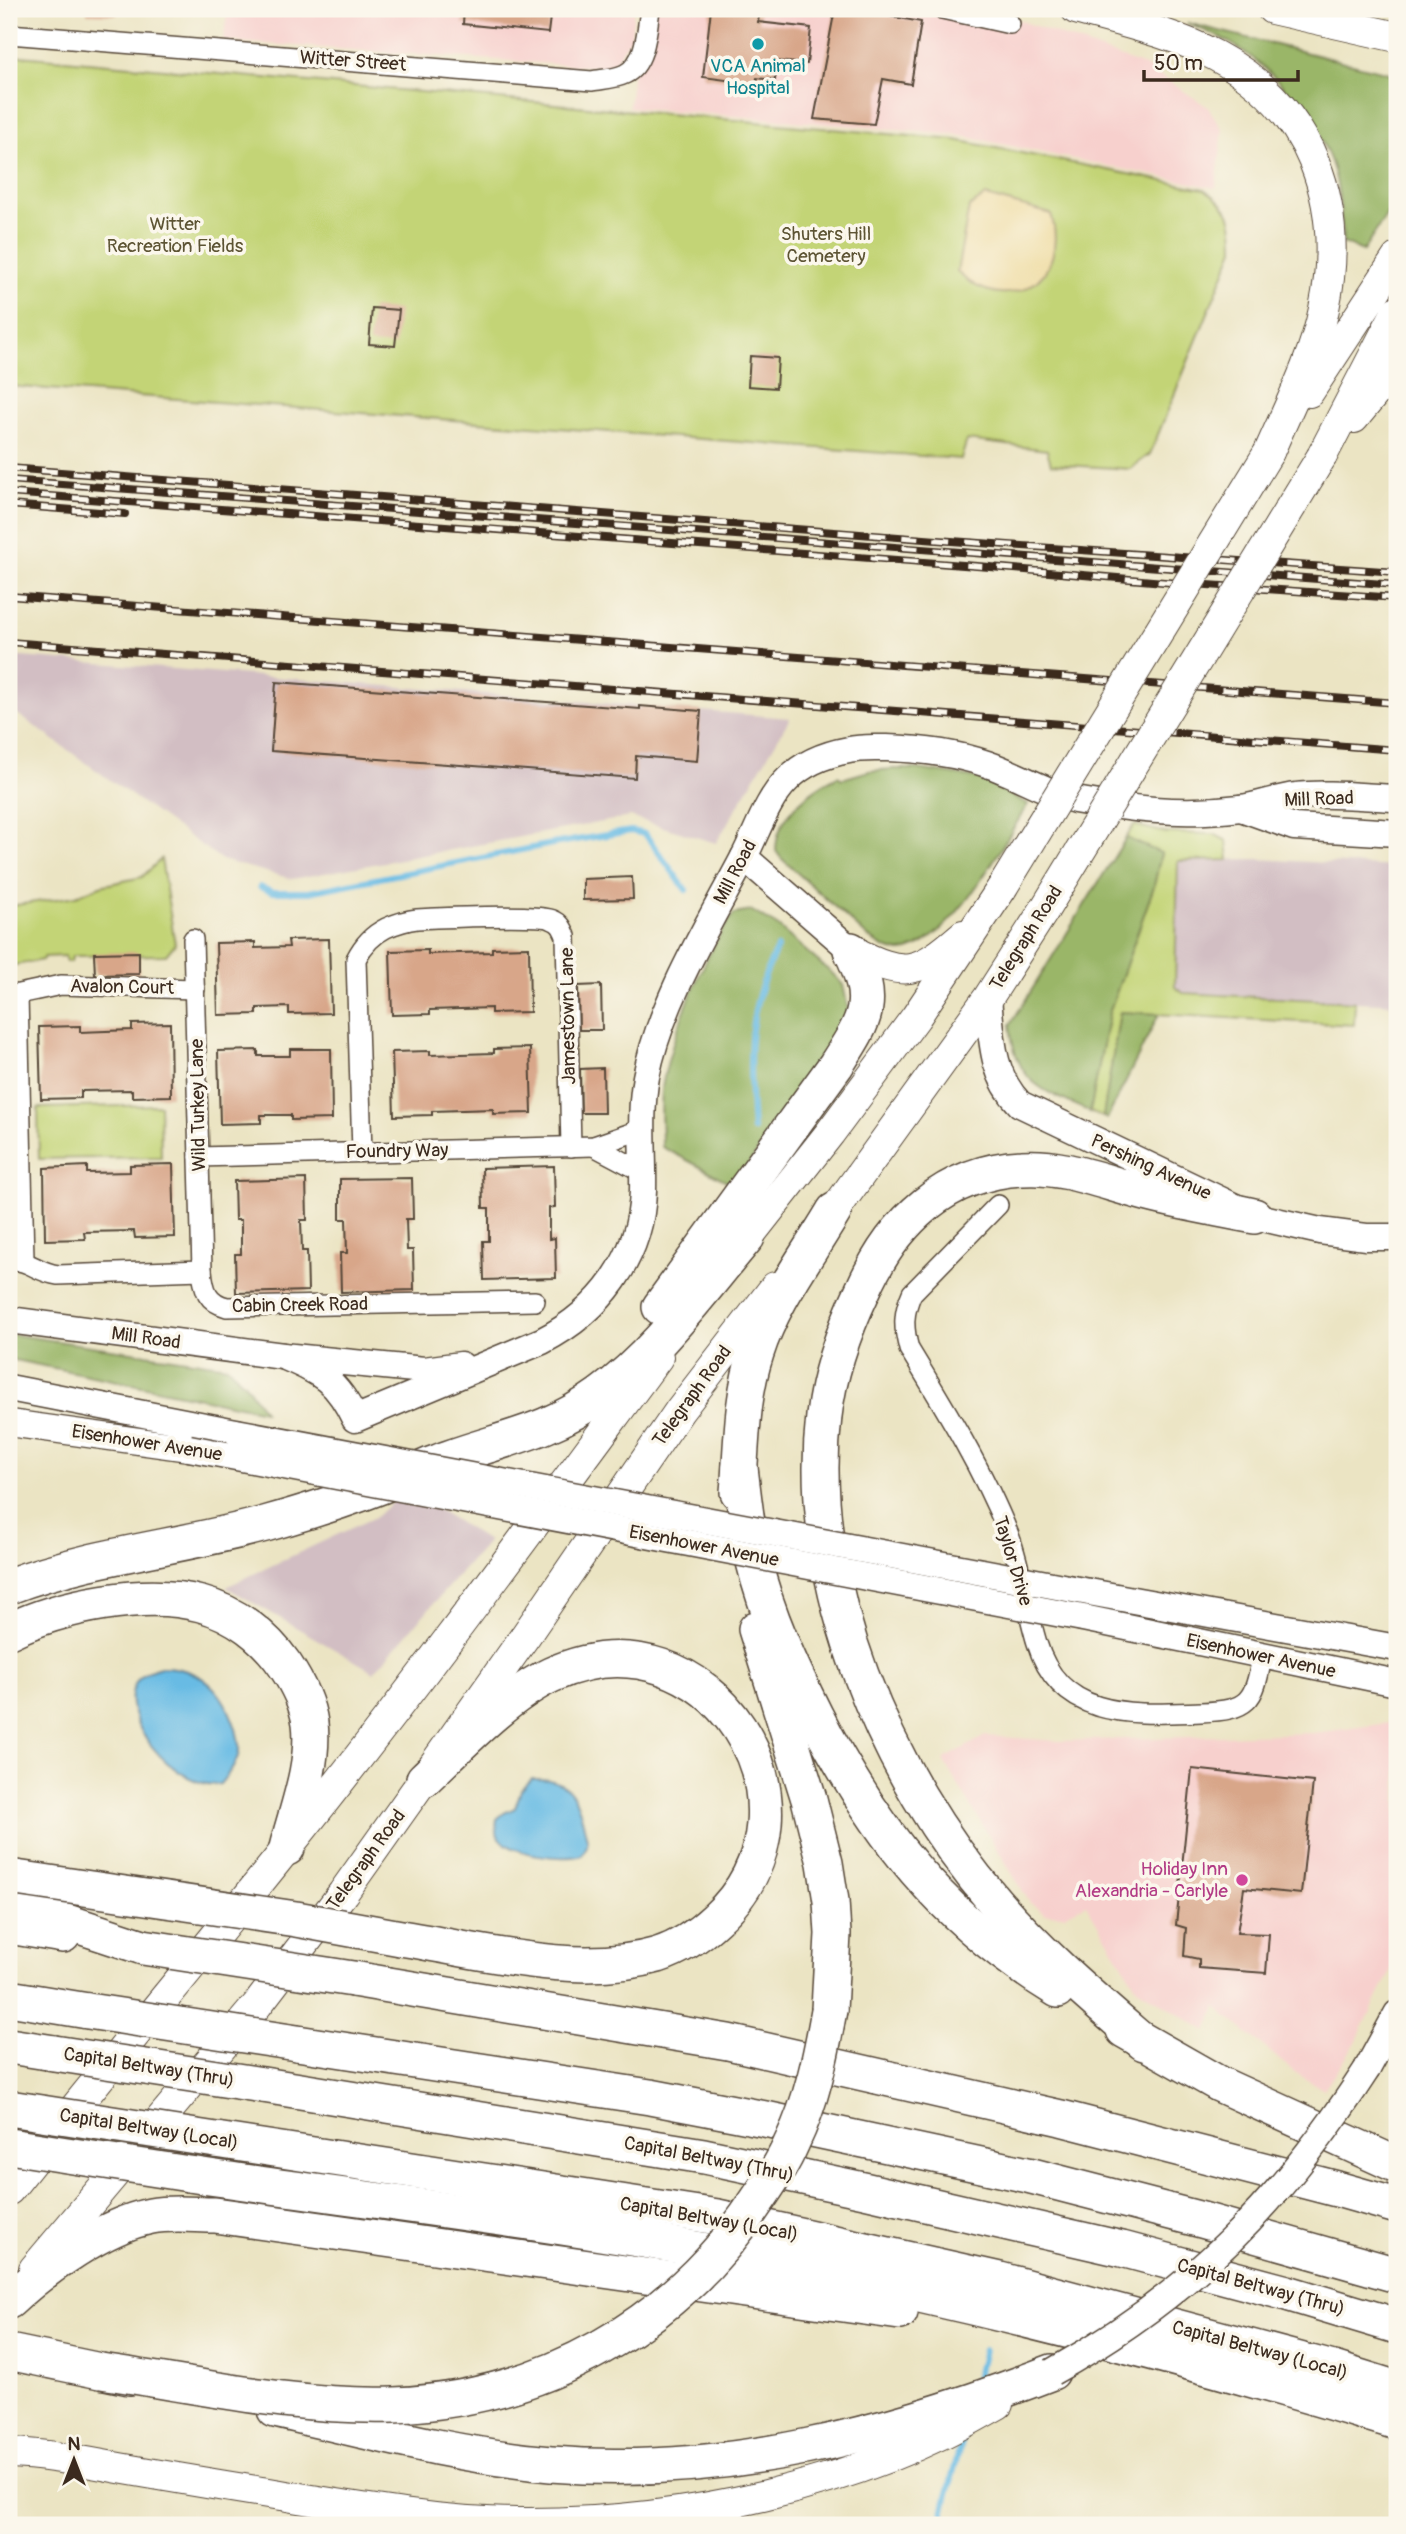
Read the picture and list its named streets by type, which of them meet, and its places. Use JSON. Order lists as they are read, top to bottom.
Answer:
{
  "streets": {
    "highway": ["Capital Beltway (Thru)", "Capital Beltway (Local)"],
    "main road": [
      "Mill Road",
      "Telegraph Road",
      "Pershing Avenue",
      "Eisenhower Avenue"
    ],
    "street": [
      "Witter Street",
      "Avalon Court",
      "Jamestown Lane",
      "Wild Turkey Lane",
      "Foundry Way",
      "Cabin Creek Road",
      "Taylor Drive"
    ]
  },
  "crossings": [
    ["Mill Road", "Foundry Way"],
    ["Telegraph Road", "Pershing Avenue"],
    ["Avalon Court", "Wild Turkey Lane"],
    ["Jamestown Lane", "Foundry Way"],
    ["Wild Turkey Lane", "Foundry Way"],
    ["Wild Turkey Lane", "Cabin Creek Road"],
    ["Eisenhower Avenue", "Taylor Drive"]
  ],
  "parks": ["Witter Recreation Fields", "Shuters Hill Cemetery"],
  "places": ["VCA Animal Hospital", "Holiday Inn Alexandria - Carlyle"],
  "scale_bar": "50 m",
  "north": "top"
}
